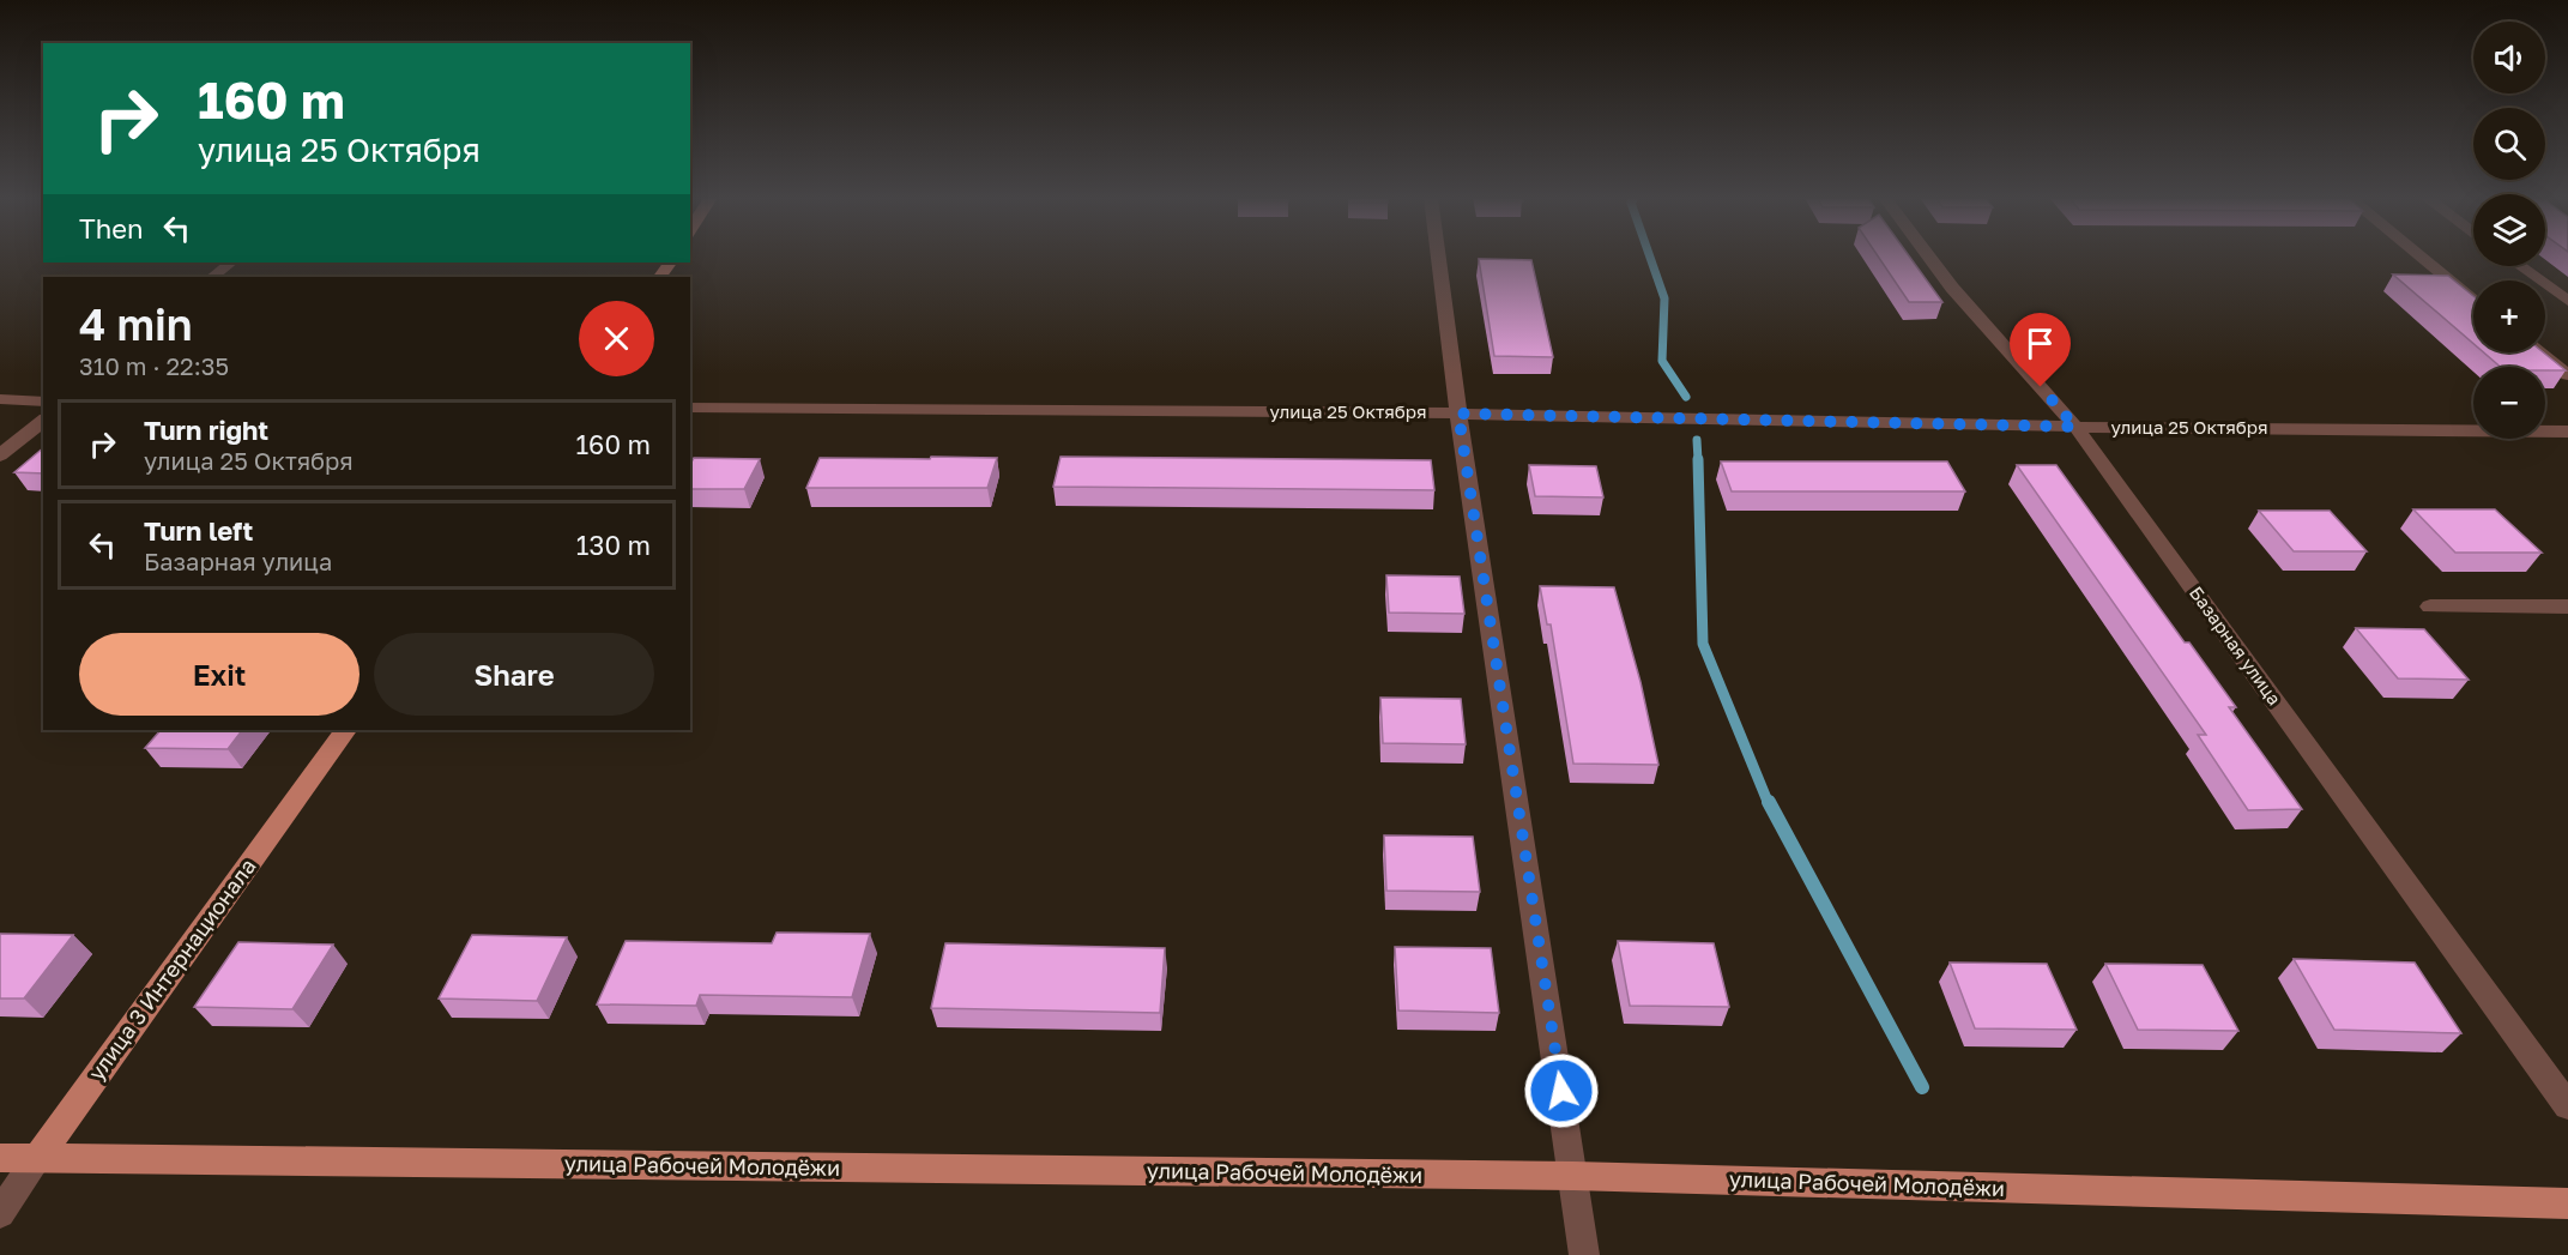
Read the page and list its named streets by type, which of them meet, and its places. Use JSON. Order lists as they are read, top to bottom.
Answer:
{
  "streets": {
    "main road": ["улица 3 Интернационала", "улица Рабочей Молодёжи"],
    "street": ["улица 25 Октября", "Базарная улица"]
  },
  "crossings": [
    ["улица 25 Октября", "Базарная улица"],
    ["улица 3 Интернационала", "улица Рабочей Молодёжи"]
  ],
  "page": {
    "map_buttons": ["+", "−"],
    "turn": ["160 m", "улица 25 Октября"],
    "then": "Then",
    "heading": ["4 min", "310 m · 22:35"],
    "list": [
      {
        "name": "Turn right",
        "note": "улица 25 Октября",
        "value": "160 m"
      },
      {
        "name": "Turn left",
        "note": "Базарная улица",
        "value": "130 m"
      }
    ],
    "buttons": ["Exit", "Share"]
  }
}
